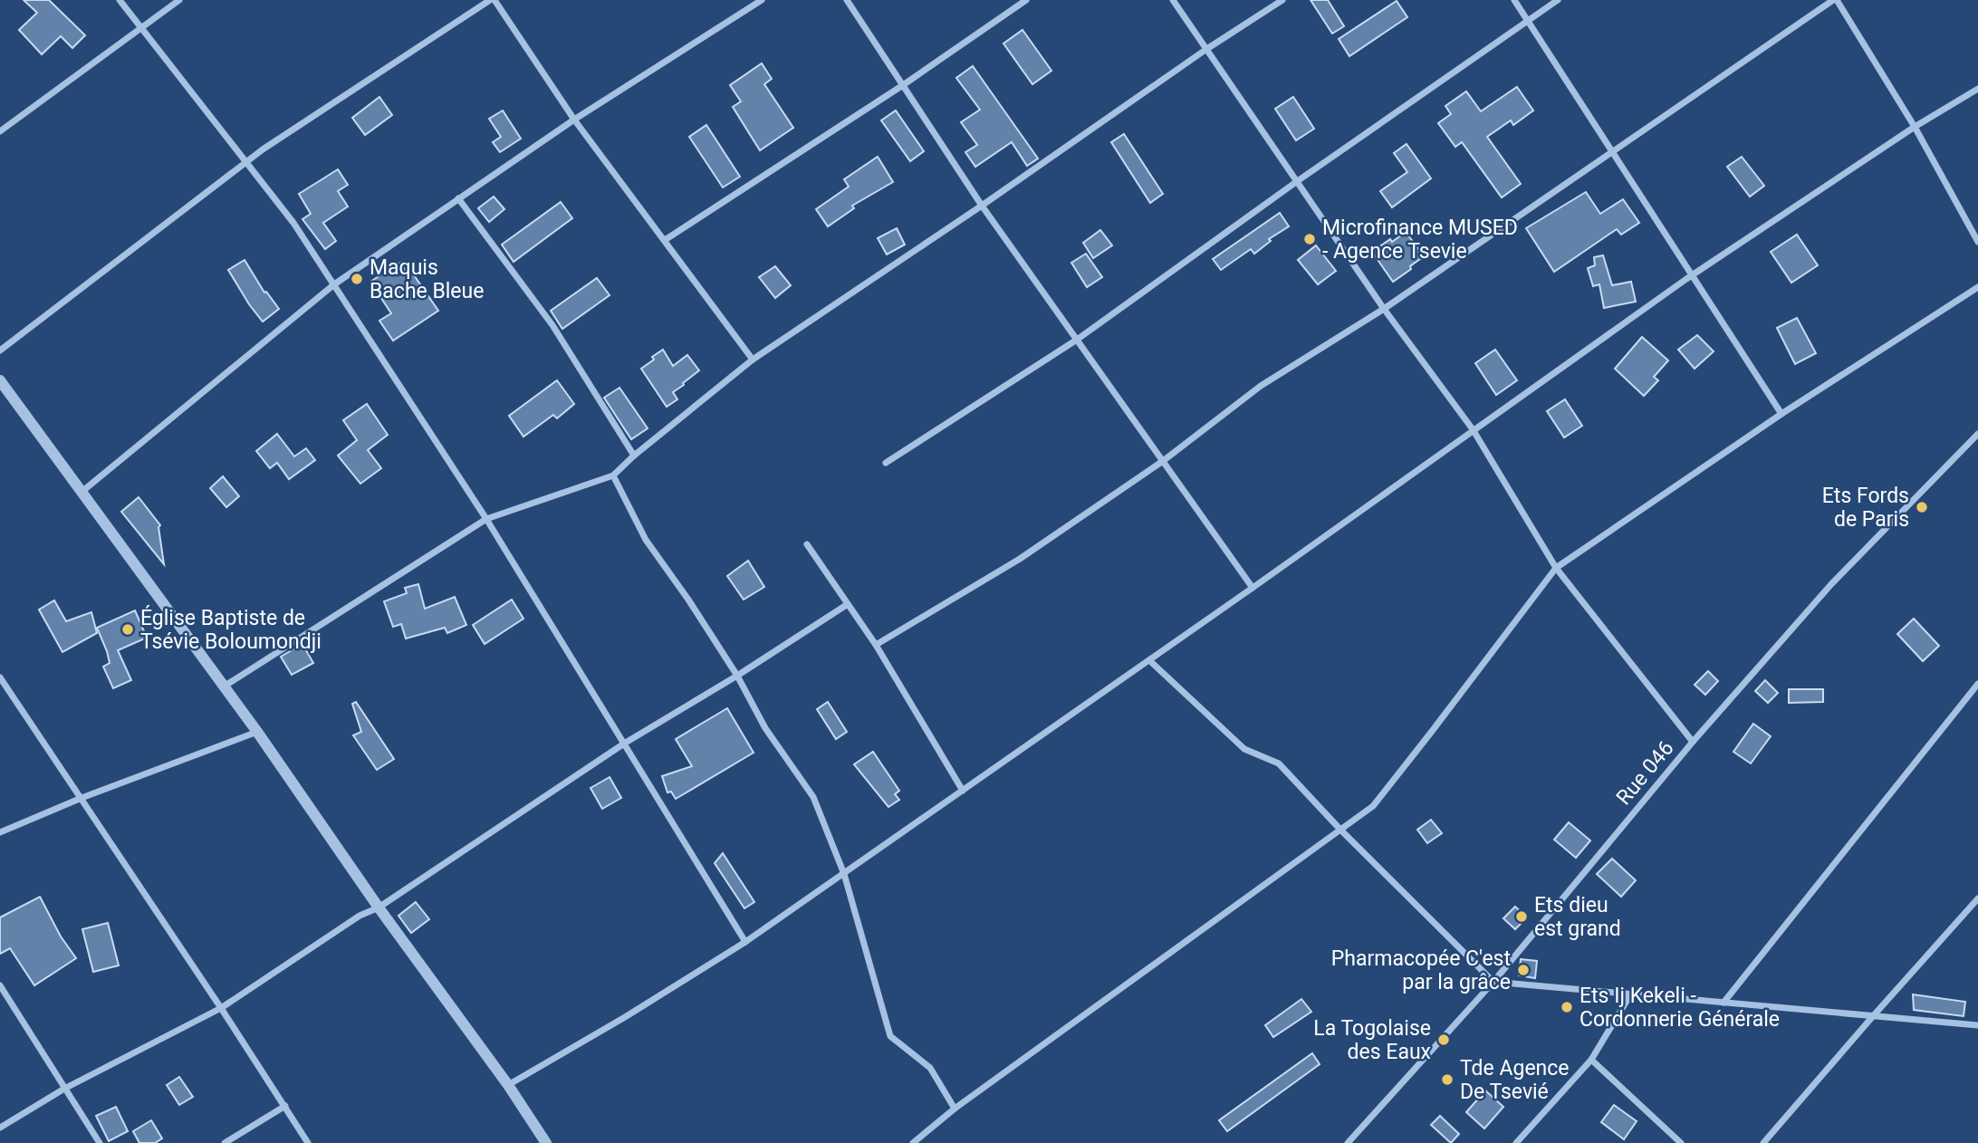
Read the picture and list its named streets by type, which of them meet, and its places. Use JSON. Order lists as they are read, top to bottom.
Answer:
{
  "streets": {
    "street": ["Rue 046"]
  },
  "places": [
    "Microfinance MUSED - Agence Tsevie",
    "Maquis Bache Bleue",
    "Ets Fords de Paris",
    "Église Baptiste de Tsévie Boloumondji",
    "Ets dieu est grand",
    "Pharmacopée C'est par la grâce",
    "Ets Ij Kekeli - Cordonnerie Générale",
    "La Togolaise des Eaux",
    "Tde Agence De Tsevié"
  ]
}
